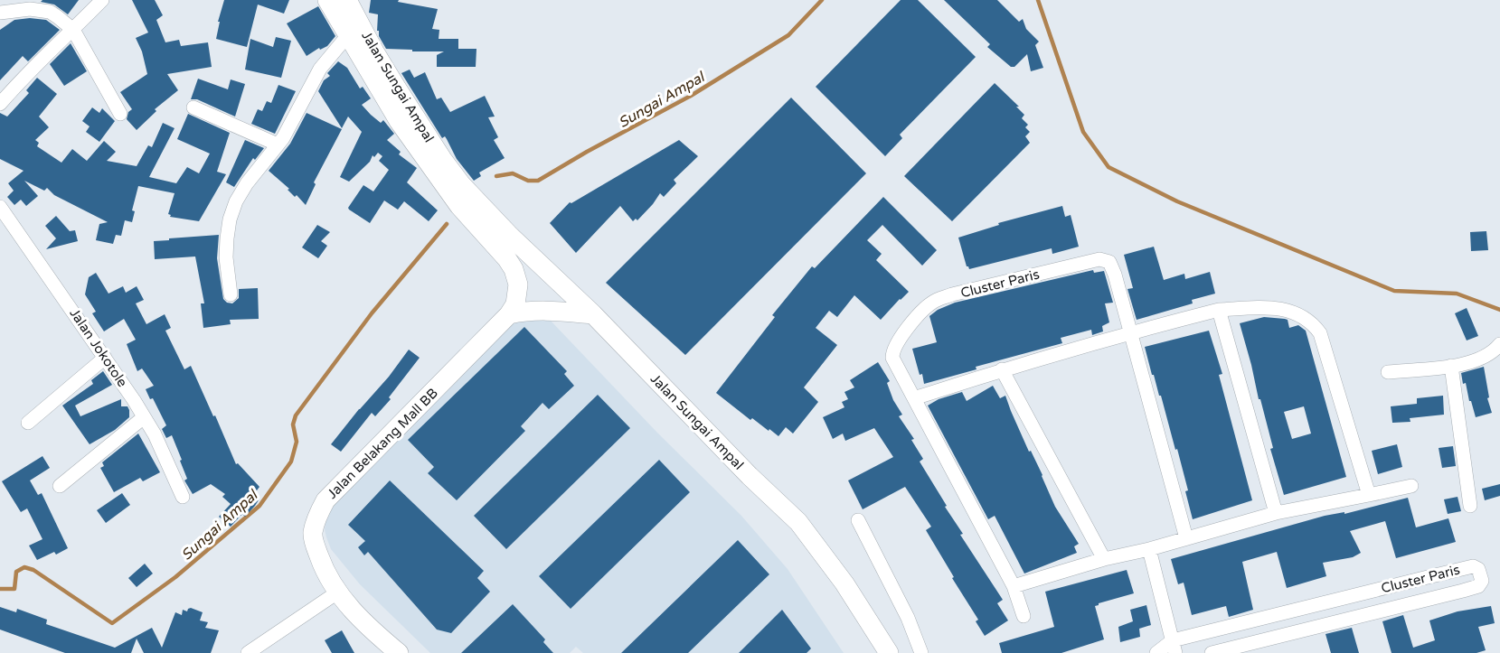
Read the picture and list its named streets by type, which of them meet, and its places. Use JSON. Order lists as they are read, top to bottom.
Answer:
{
  "streets": {
    "main road": ["Jalan Sungai Ampal", "Jalan Belakang Mall BB"],
    "street": ["Cluster Paris", "Jalan Jokotole"]
  },
  "crossings": [
    ["Jalan Sungai Ampal", "Jalan Belakang Mall BB"]
  ],
  "water": ["Sungai Ampal"]
}
